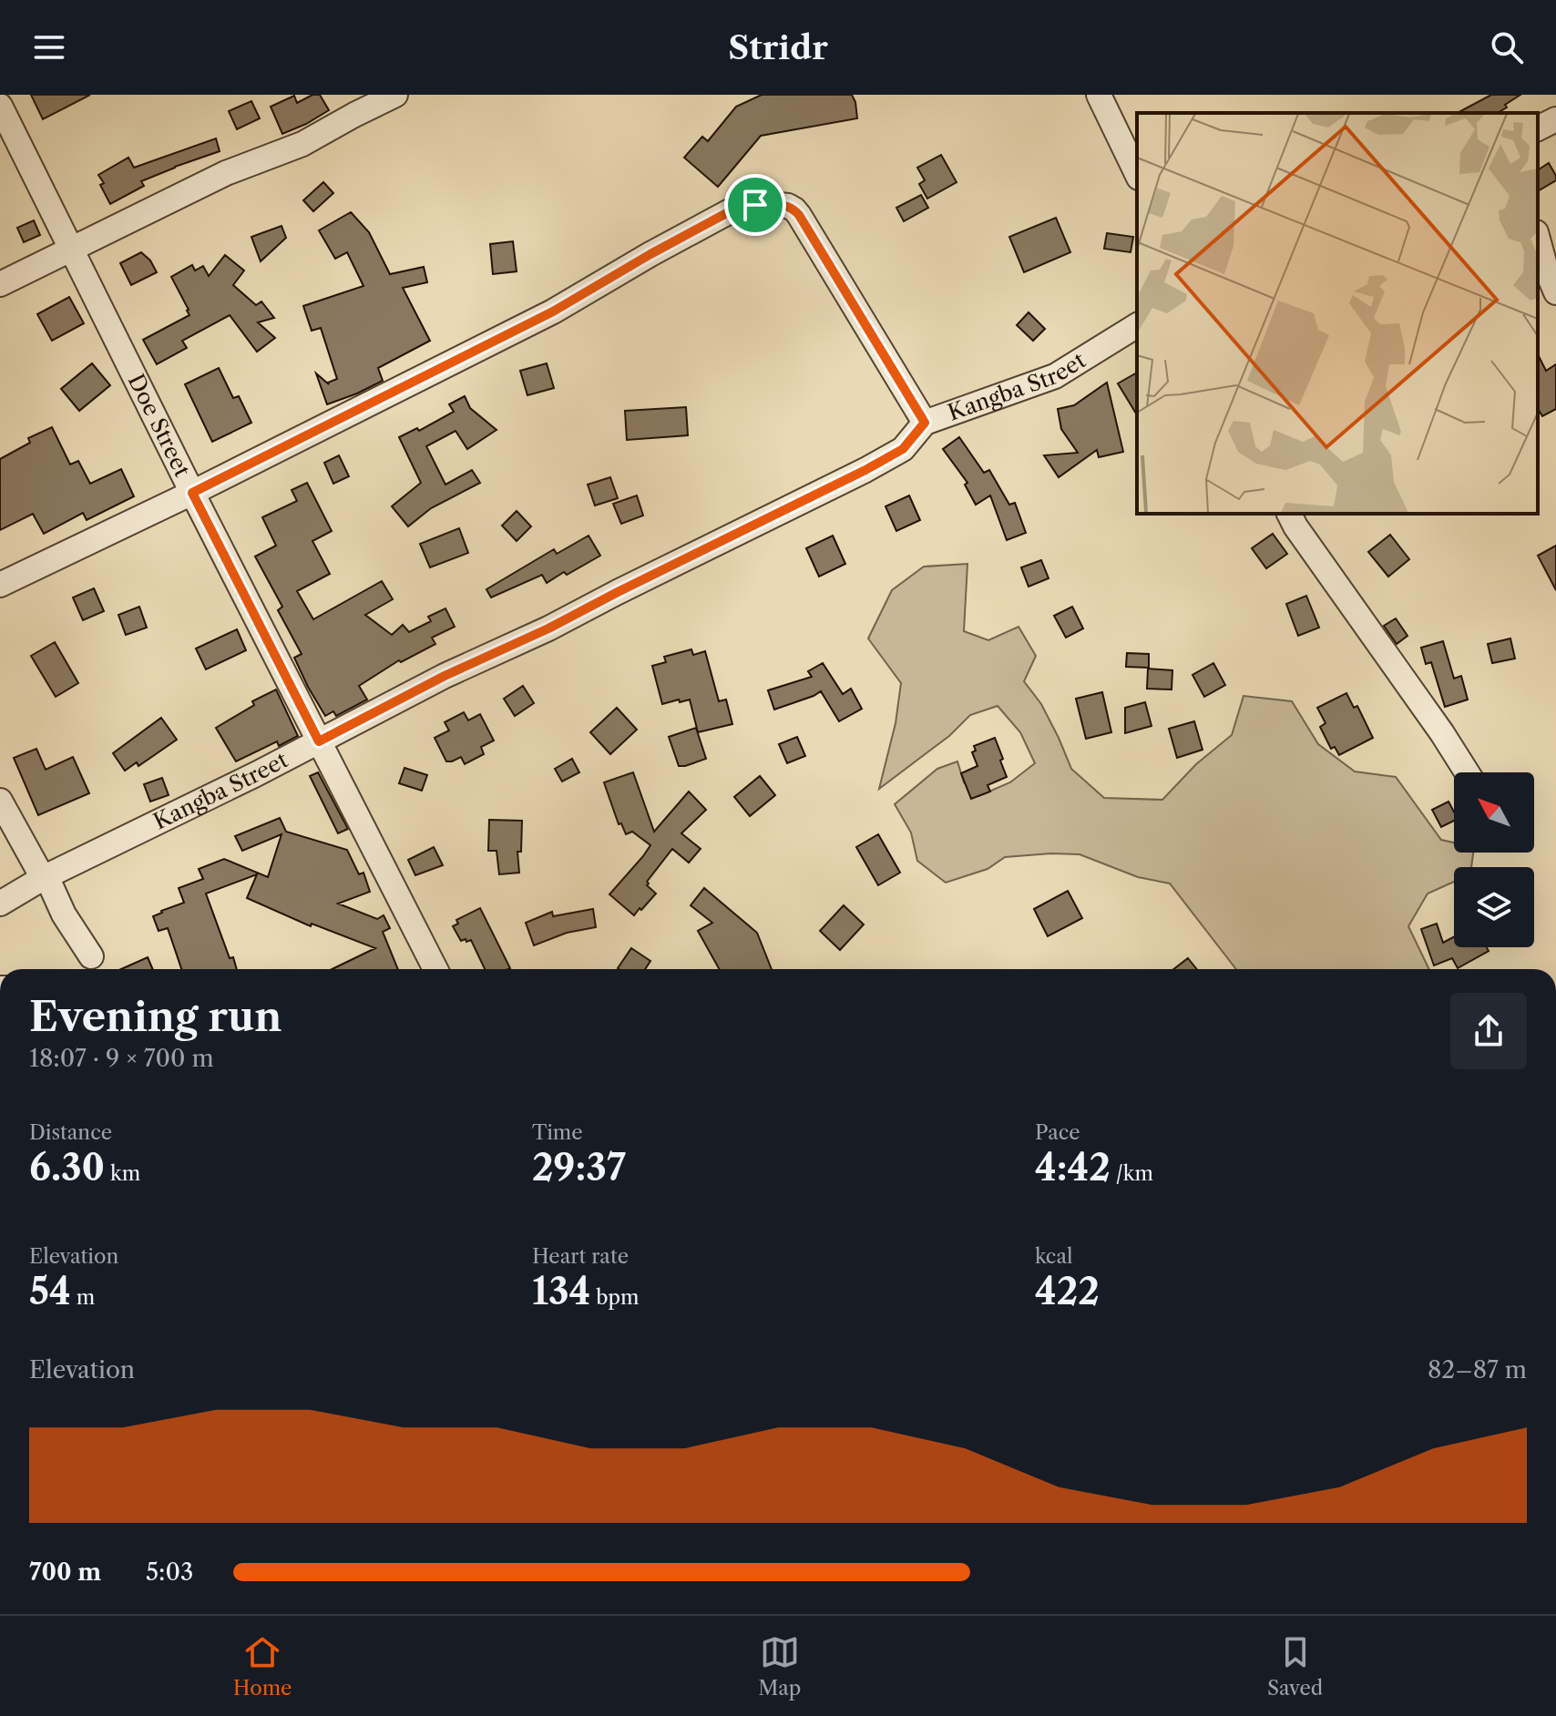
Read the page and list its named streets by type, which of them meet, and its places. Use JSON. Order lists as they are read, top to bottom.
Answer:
{
  "streets": {
    "street": ["Kangba Street", "Doe Street"]
  },
  "crossings": [
    ["Kangba Street", "Doe Street"]
  ],
  "north": "top left",
  "page": {
    "header": "Stridr",
    "heading": ["Evening run", "18:07 · 9 × 700 m"],
    "stats": [
      ["Distance", "6.30 km"],
      ["Time", "29:37"],
      ["Pace", "4:42 /km"],
      ["Elevation", "54 m"],
      ["Heart rate", "134 bpm"],
      ["kcal", "422"]
    ],
    "chart": ["Elevation", "82–87 m"],
    "list": [
      {
        "name": "700 m",
        "note": "5:03"
      }
    ],
    "tabs": ["Home", "Map", "Saved"]
  }
}
